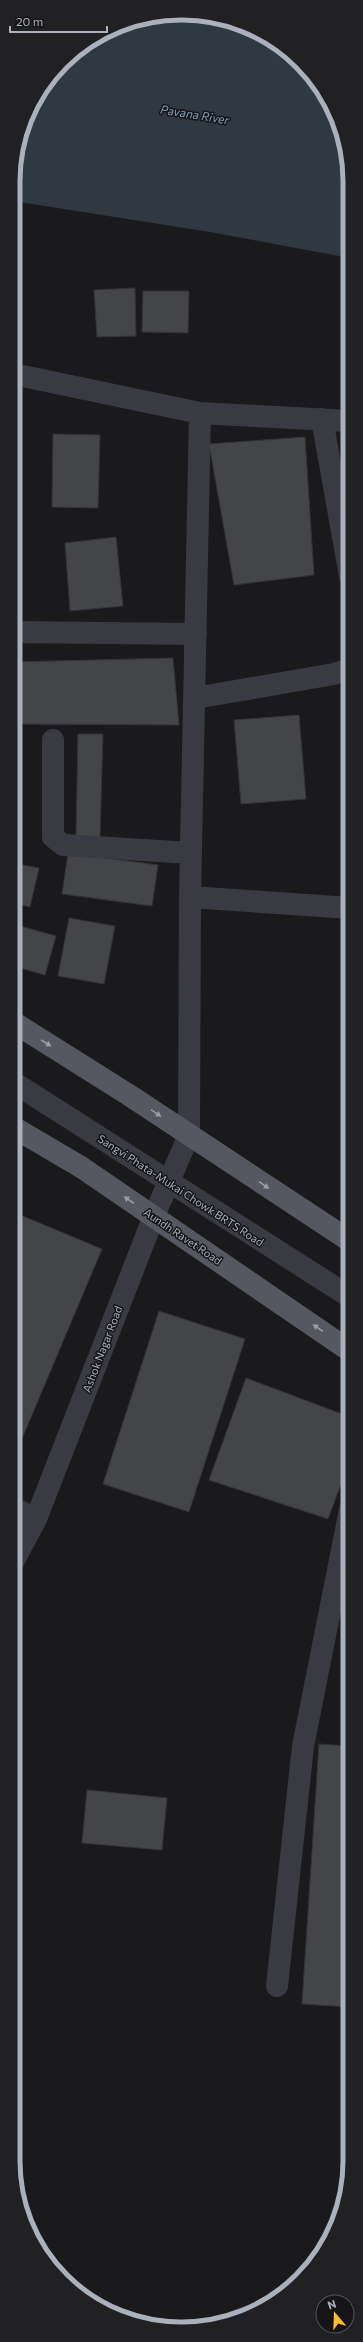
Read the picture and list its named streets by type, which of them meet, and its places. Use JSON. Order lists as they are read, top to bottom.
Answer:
{
  "streets": {
    "main road": ["Aundh Ravet Road"],
    "street": ["Sangvi Phata-Mukai Chowk BRTS Road", "Ashok Nagar Road"]
  },
  "crossings": [
    ["Sangvi Phata-Mukai Chowk BRTS Road", "Ashok Nagar Road"],
    ["Aundh Ravet Road", "Ashok Nagar Road"]
  ],
  "water": ["Pavana River"],
  "scale_bar": "20 m",
  "north": "top"
}
